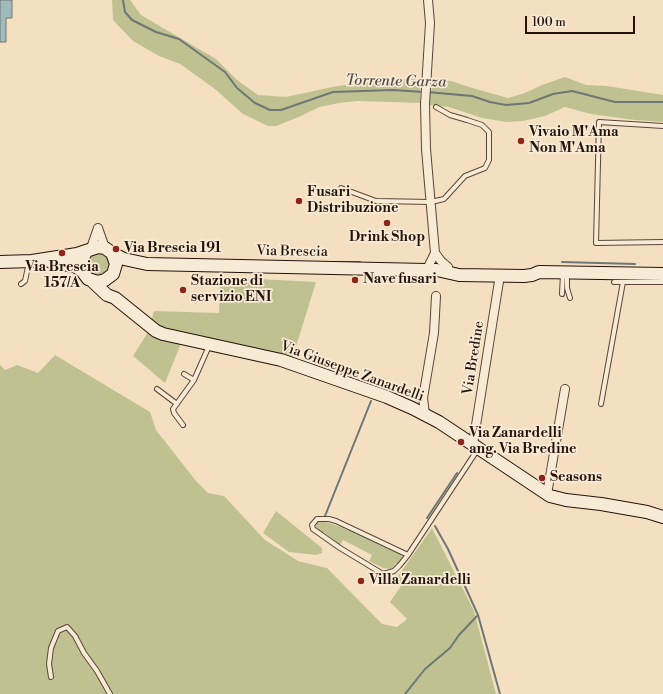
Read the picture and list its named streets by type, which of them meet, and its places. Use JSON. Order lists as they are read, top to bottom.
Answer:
{
  "streets": {
    "main road": ["Via Brescia", "Via Giuseppe Zanardelli"],
    "street": ["Via Bredine"]
  },
  "crossings": [
    ["Via Brescia", "Via Bredine"],
    ["Via Brescia", "Via Giuseppe Zanardelli"],
    ["Via Bredine", "Via Giuseppe Zanardelli"]
  ],
  "water": ["Torrente Garza"],
  "places": [
    "Vivaio M'Ama Non M'Ama",
    "Fusari Distribuzione",
    "Drink Shop",
    "Via Brescia 191",
    "Via Brescia 157/A",
    "Nave fusari",
    "Stazione di servizio ENI",
    "Via Zanardelli ang. Via Bredine",
    "Seasons",
    "Villa Zanardelli"
  ],
  "scale_bar": "100 m"
}
